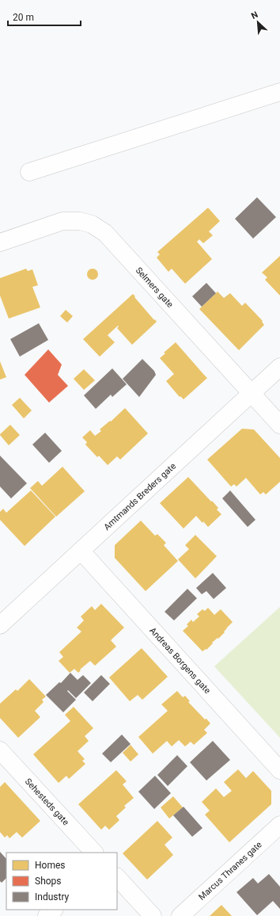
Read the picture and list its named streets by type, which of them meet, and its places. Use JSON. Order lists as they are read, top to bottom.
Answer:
{
  "streets": {
    "street": [
      "Selmers gate",
      "Amtmands Breders gate",
      "Andreas Borgens gate",
      "Sehesteds gate",
      "Marcus Thranes gate"
    ]
  },
  "crossings": [
    ["Selmers gate", "Amtmands Breders gate"],
    ["Amtmands Breders gate", "Andreas Borgens gate"]
  ],
  "legend": ["Homes", "Shops", "Industry"],
  "scale_bar": "20 m",
  "north": "top left"
}
